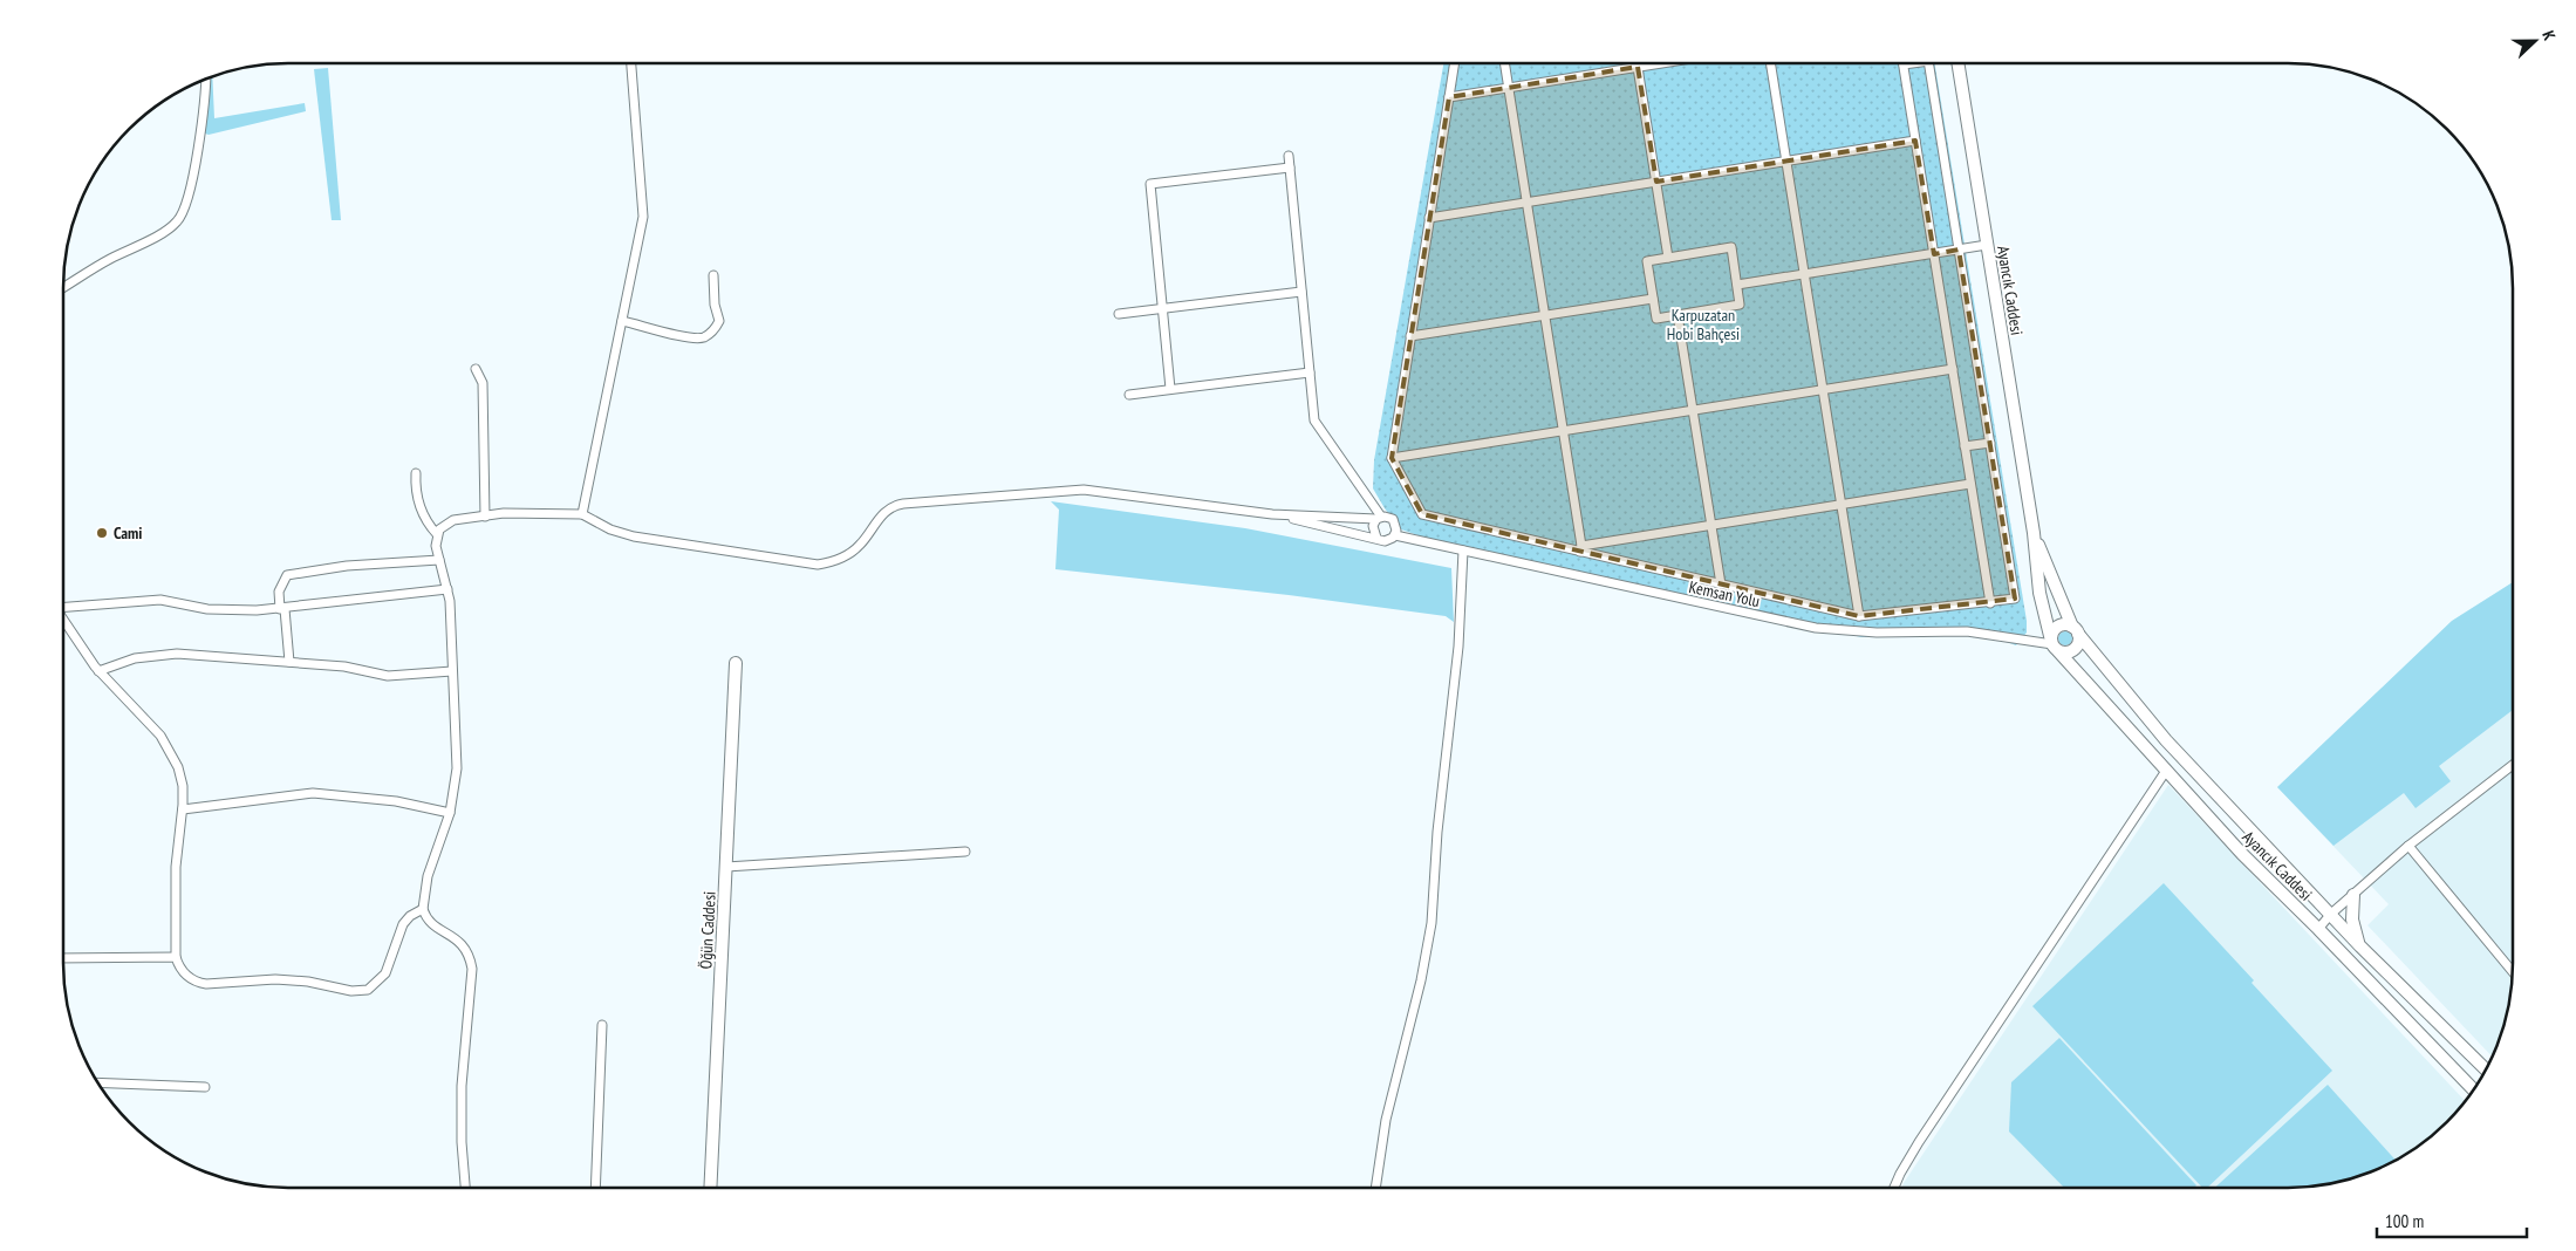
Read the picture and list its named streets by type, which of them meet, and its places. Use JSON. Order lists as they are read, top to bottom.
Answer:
{
  "streets": {
    "street": ["Ayancık Caddesi", "Kemsan Yolu", "Öğün Caddesi"]
  },
  "crossings": [
    ["Ayancık Caddesi", "Kemsan Yolu"]
  ],
  "parks": ["Karpuzatan Hobi Bahçesi"],
  "places": ["Cami"],
  "scale_bar": "100 m",
  "north": "right"
}
